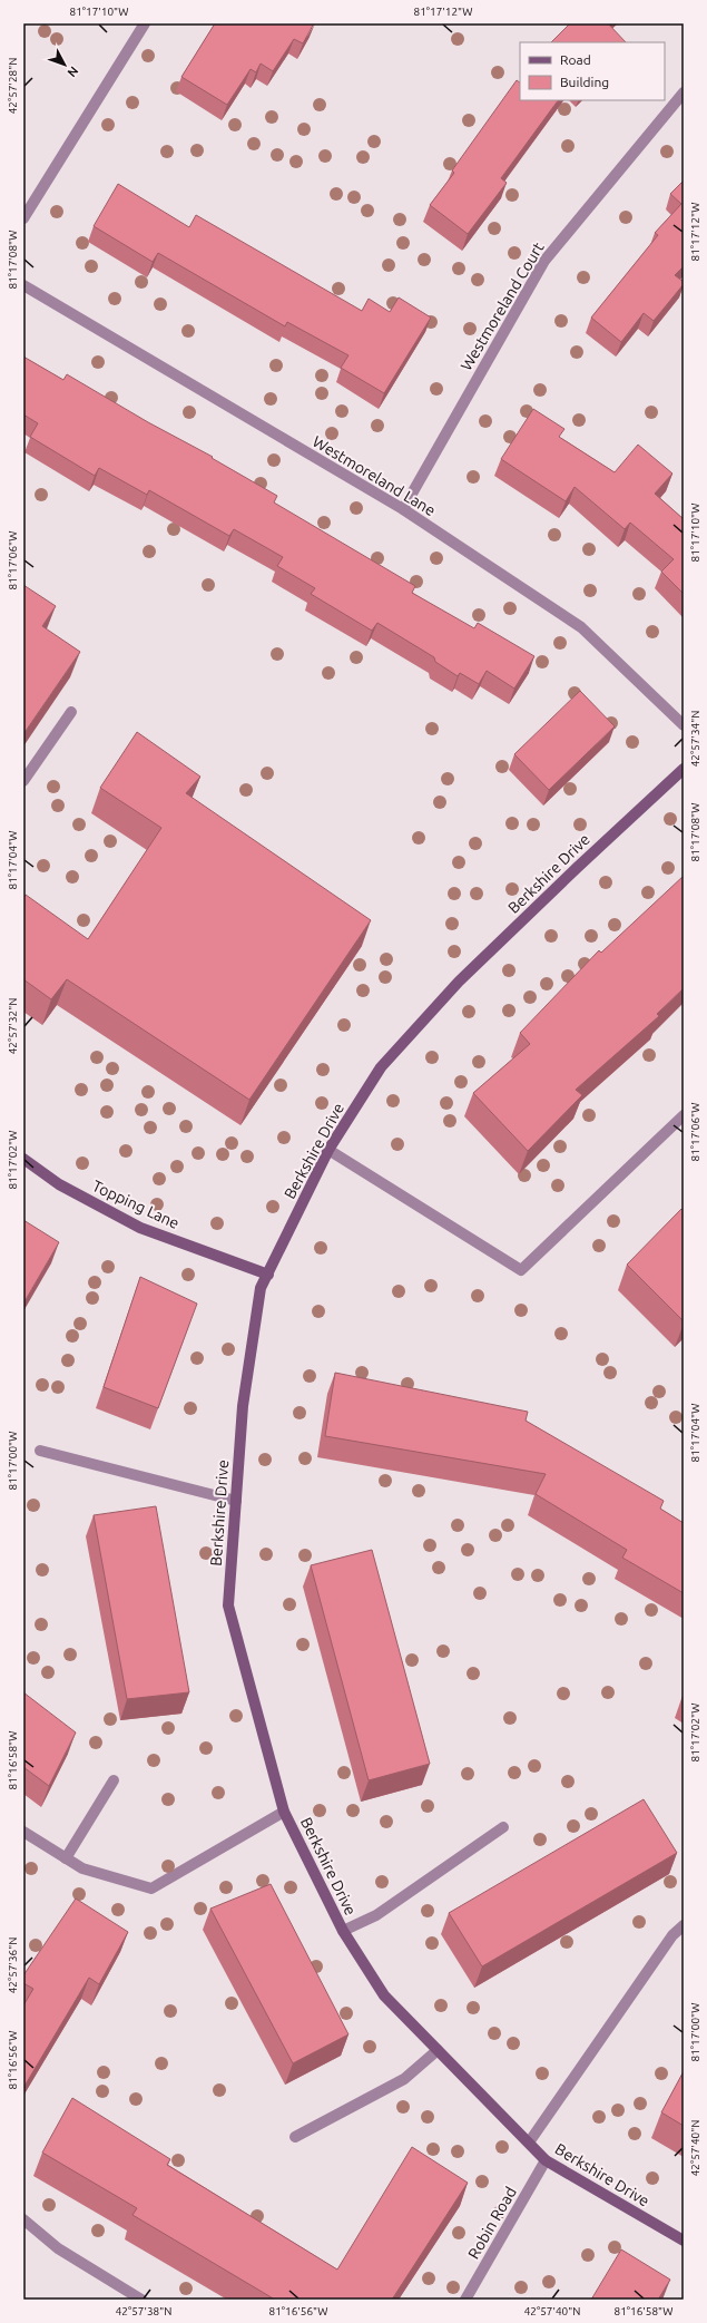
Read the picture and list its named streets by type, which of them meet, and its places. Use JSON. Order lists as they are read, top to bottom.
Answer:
{
  "streets": {
    "street": [
      "Westmoreland Court",
      "Westmoreland Lane",
      "Berkshire Drive",
      "Topping Lane",
      "Robin Road"
    ]
  },
  "crossings": [
    ["Westmoreland Court", "Westmoreland Lane"],
    ["Berkshire Drive", "Topping Lane"],
    ["Berkshire Drive", "Robin Road"]
  ],
  "legend": ["Road", "Building"],
  "north": "bottom right",
  "coordinates": [
    "81°17'10\"W",
    "81°17'12\"W",
    "42°57'28\"N",
    "81°17'08\"W",
    "81°17'06\"W",
    "42°57'34\"N",
    "81°17'04\"W",
    "42°57'32\"N",
    "81°17'02\"W",
    "81°17'00\"W",
    "81°16'58\"W",
    "42°57'36\"N",
    "81°16'56\"W",
    "42°57'40\"N",
    "42°57'38\"N"
  ]
}
